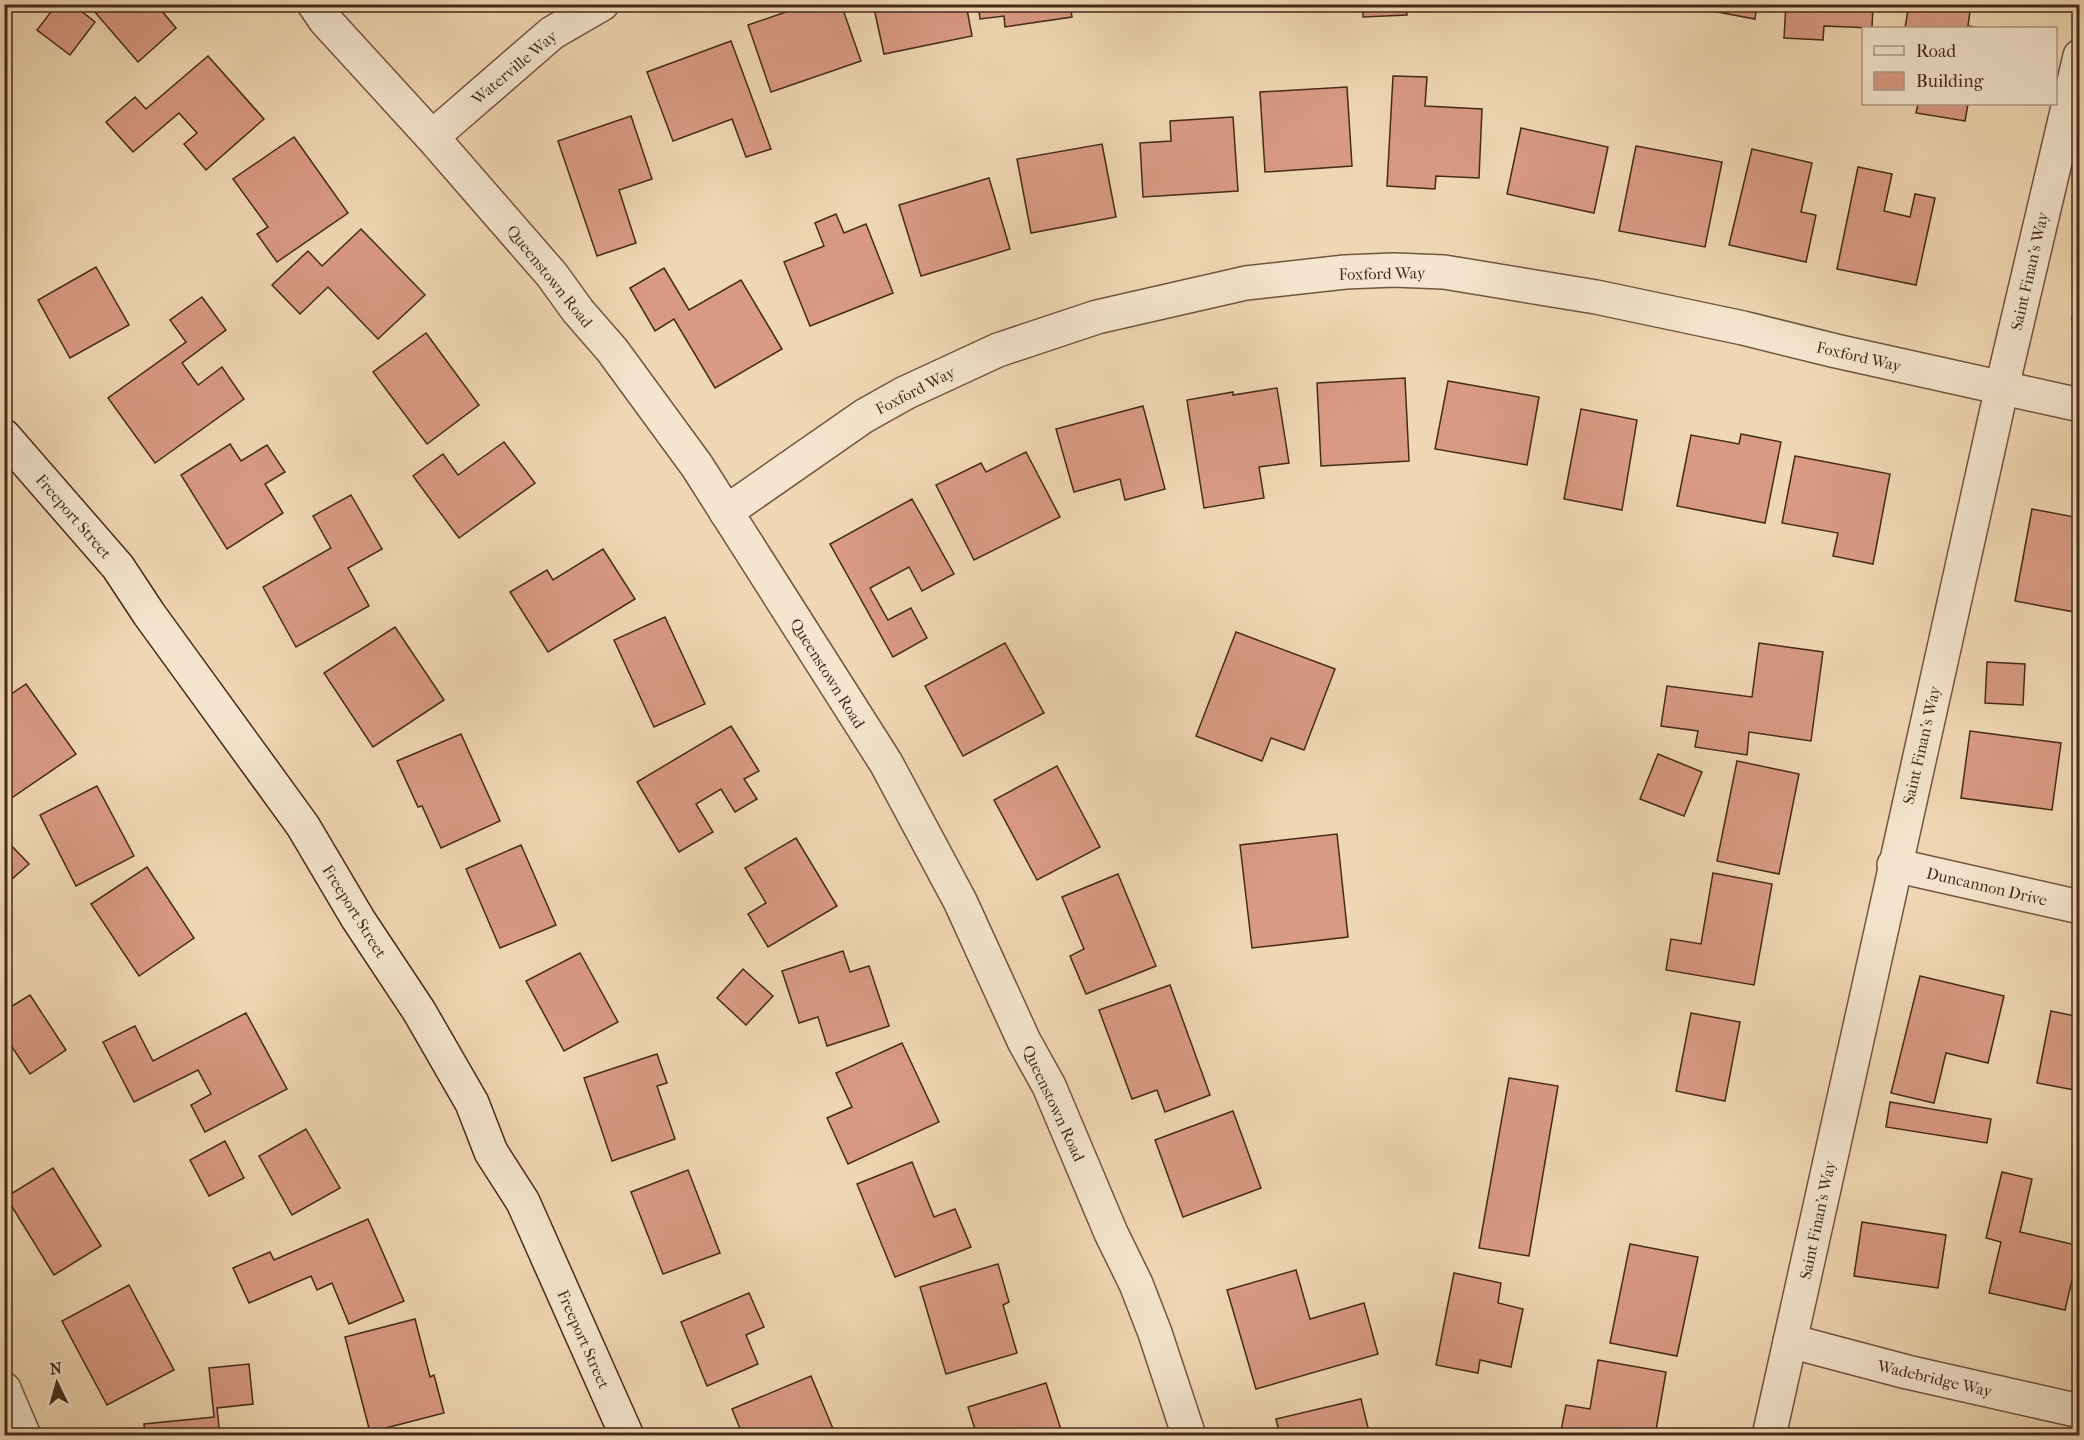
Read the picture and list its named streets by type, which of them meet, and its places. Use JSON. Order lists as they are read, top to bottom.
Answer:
{
  "streets": {
    "street": [
      "Waterville Way",
      "Saint Finan's Way",
      "Foxford Way",
      "Queenstown Road",
      "Freeport Street",
      "Duncannon Drive",
      "Wadebridge Way"
    ]
  },
  "crossings": [
    ["Waterville Way", "Queenstown Road"],
    ["Saint Finan's Way", "Foxford Way"],
    ["Saint Finan's Way", "Duncannon Drive"],
    ["Saint Finan's Way", "Wadebridge Way"],
    ["Foxford Way", "Queenstown Road"]
  ],
  "legend": ["Road", "Building"],
  "north": "top"
}
